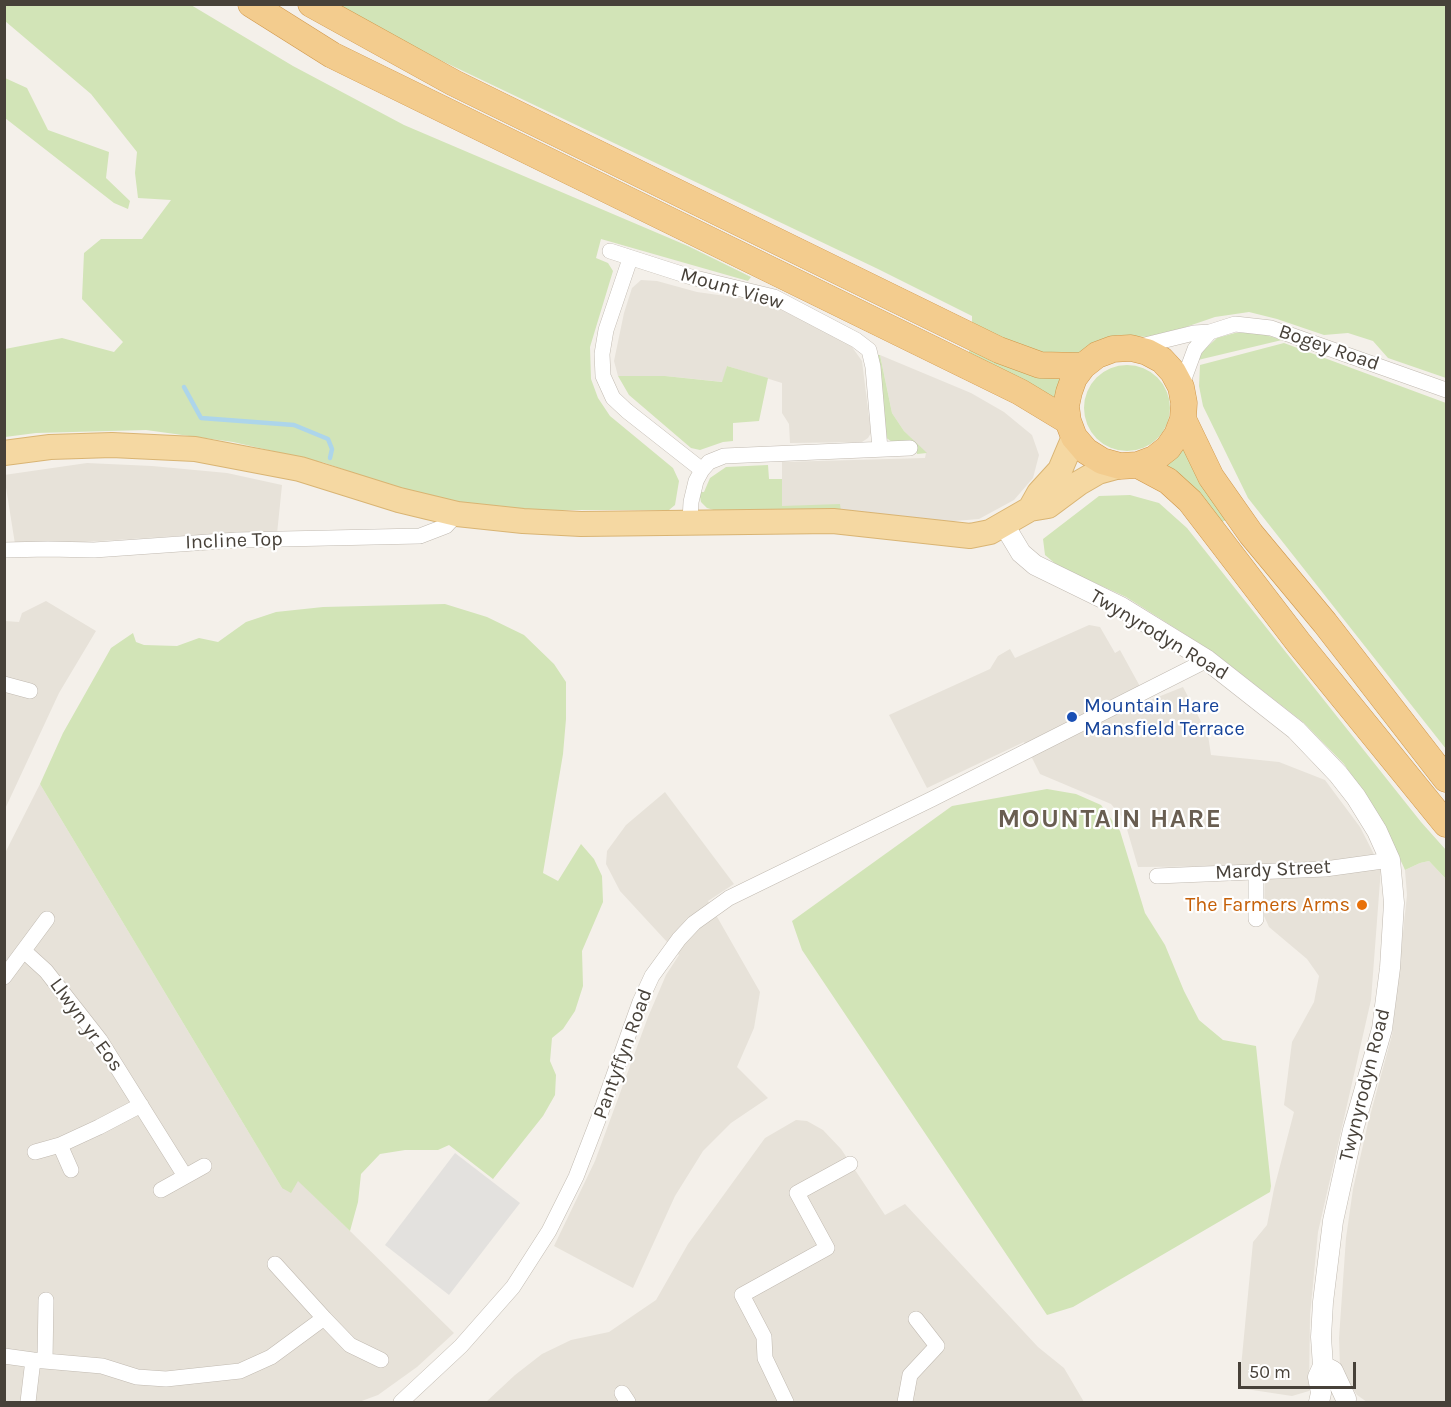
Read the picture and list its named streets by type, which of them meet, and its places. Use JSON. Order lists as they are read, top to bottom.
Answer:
{
  "streets": {
    "street": [
      "Mount View",
      "Bogey Road",
      "Incline Top",
      "Twynyrodyn Road",
      "Mardy Street",
      "Llwyn yr Eos",
      "Pantyffyn Road"
    ]
  },
  "crossings": [
    ["Twynyrodyn Road", "Mardy Street"],
    ["Twynyrodyn Road", "Pantyffyn Road"]
  ],
  "districts": ["MOUNTAIN HARE"],
  "places": ["Mountain Hare Mansfield Terrace", "The Farmers Arms"],
  "scale_bar": "50 m"
}
